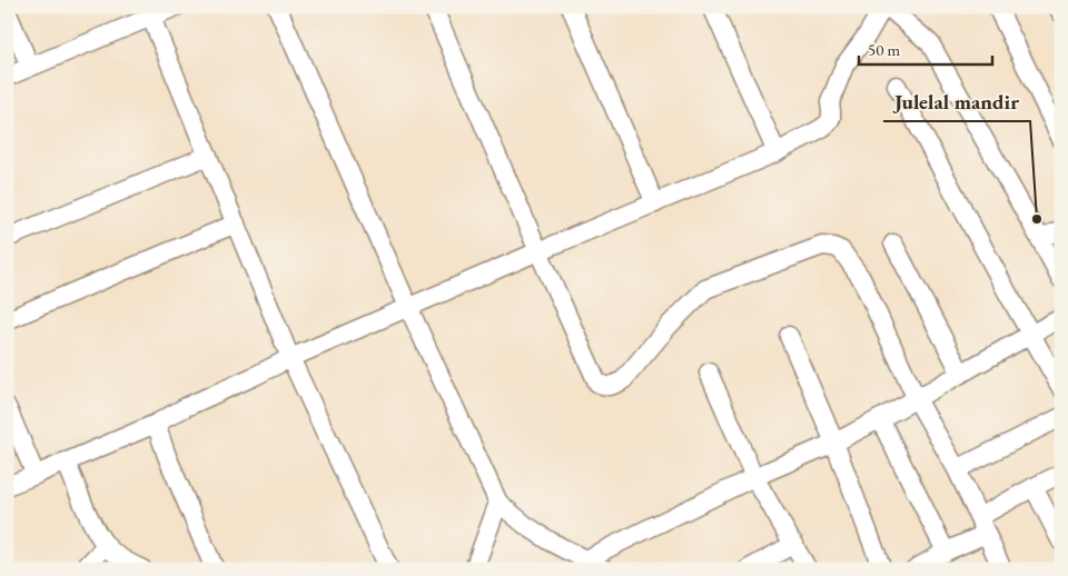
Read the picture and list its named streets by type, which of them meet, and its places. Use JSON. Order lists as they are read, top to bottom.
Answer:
{
  "places": ["Julelal mandir"],
  "scale_bar": "50 m"
}
